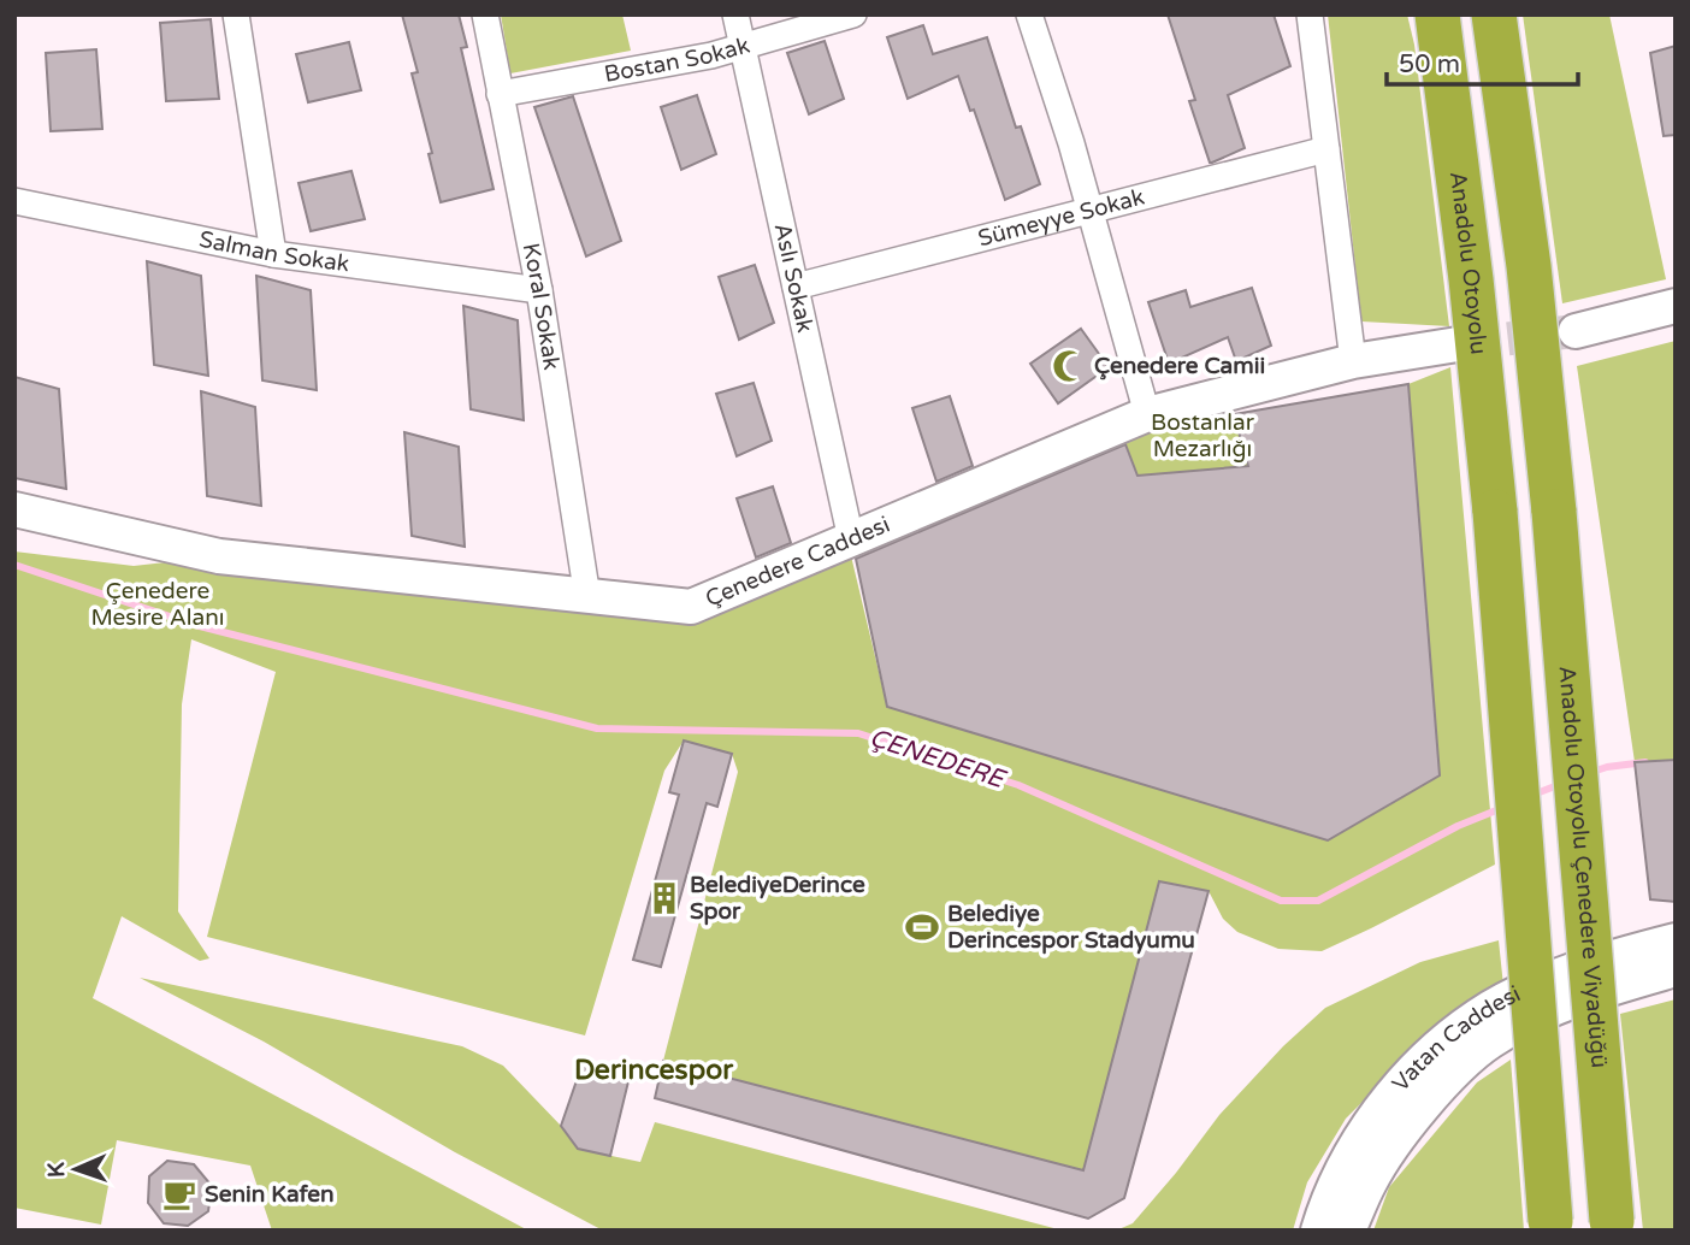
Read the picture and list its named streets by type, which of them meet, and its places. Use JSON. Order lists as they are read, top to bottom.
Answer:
{
  "streets": {
    "highway": ["Anadolu Otoyolu", "Anadolu Otoyolu Çenedere Viyadüğü"],
    "street": [
      "Bostan Sokak",
      "Sümeyye Sokak",
      "Salman Sokak",
      "Aslı Sokak",
      "Koral Sokak",
      "Çenedere Caddesi",
      "Vatan Caddesi"
    ]
  },
  "crossings": [
    ["Bostan Sokak", "Aslı Sokak"],
    ["Bostan Sokak", "Koral Sokak"],
    ["Sümeyye Sokak", "Aslı Sokak"],
    ["Salman Sokak", "Koral Sokak"],
    ["Aslı Sokak", "Çenedere Caddesi"],
    ["Koral Sokak", "Çenedere Caddesi"]
  ],
  "districts": ["Derincespor"],
  "water": ["ÇENEDERE"],
  "parks": ["Bostanlar Mezarlığı", "Çenedere Mesire Alanı"],
  "places": {
    "mosque": ["Çenedere Camii"],
    "building": ["BelediyeDerince Spor"],
    "sports": ["Belediye Derincespor Stadyumu"],
    "cafe": ["Senin Kafen"]
  },
  "scale_bar": "50 m",
  "north": "left"
}
